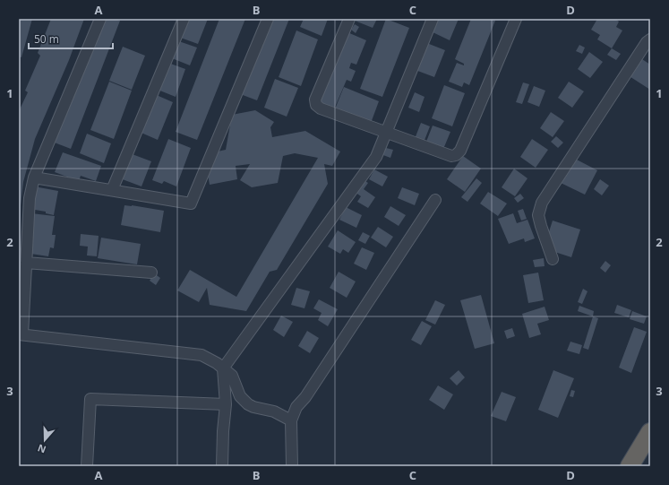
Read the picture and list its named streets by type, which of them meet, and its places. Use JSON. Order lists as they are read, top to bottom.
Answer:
{
  "scale_bar": "50 m",
  "north": "bottom",
  "grid": {
    "columns": [
      "A",
      "B",
      "C",
      "D"
    ],
    "rows": ["1", "2", "3"]
  }
}
